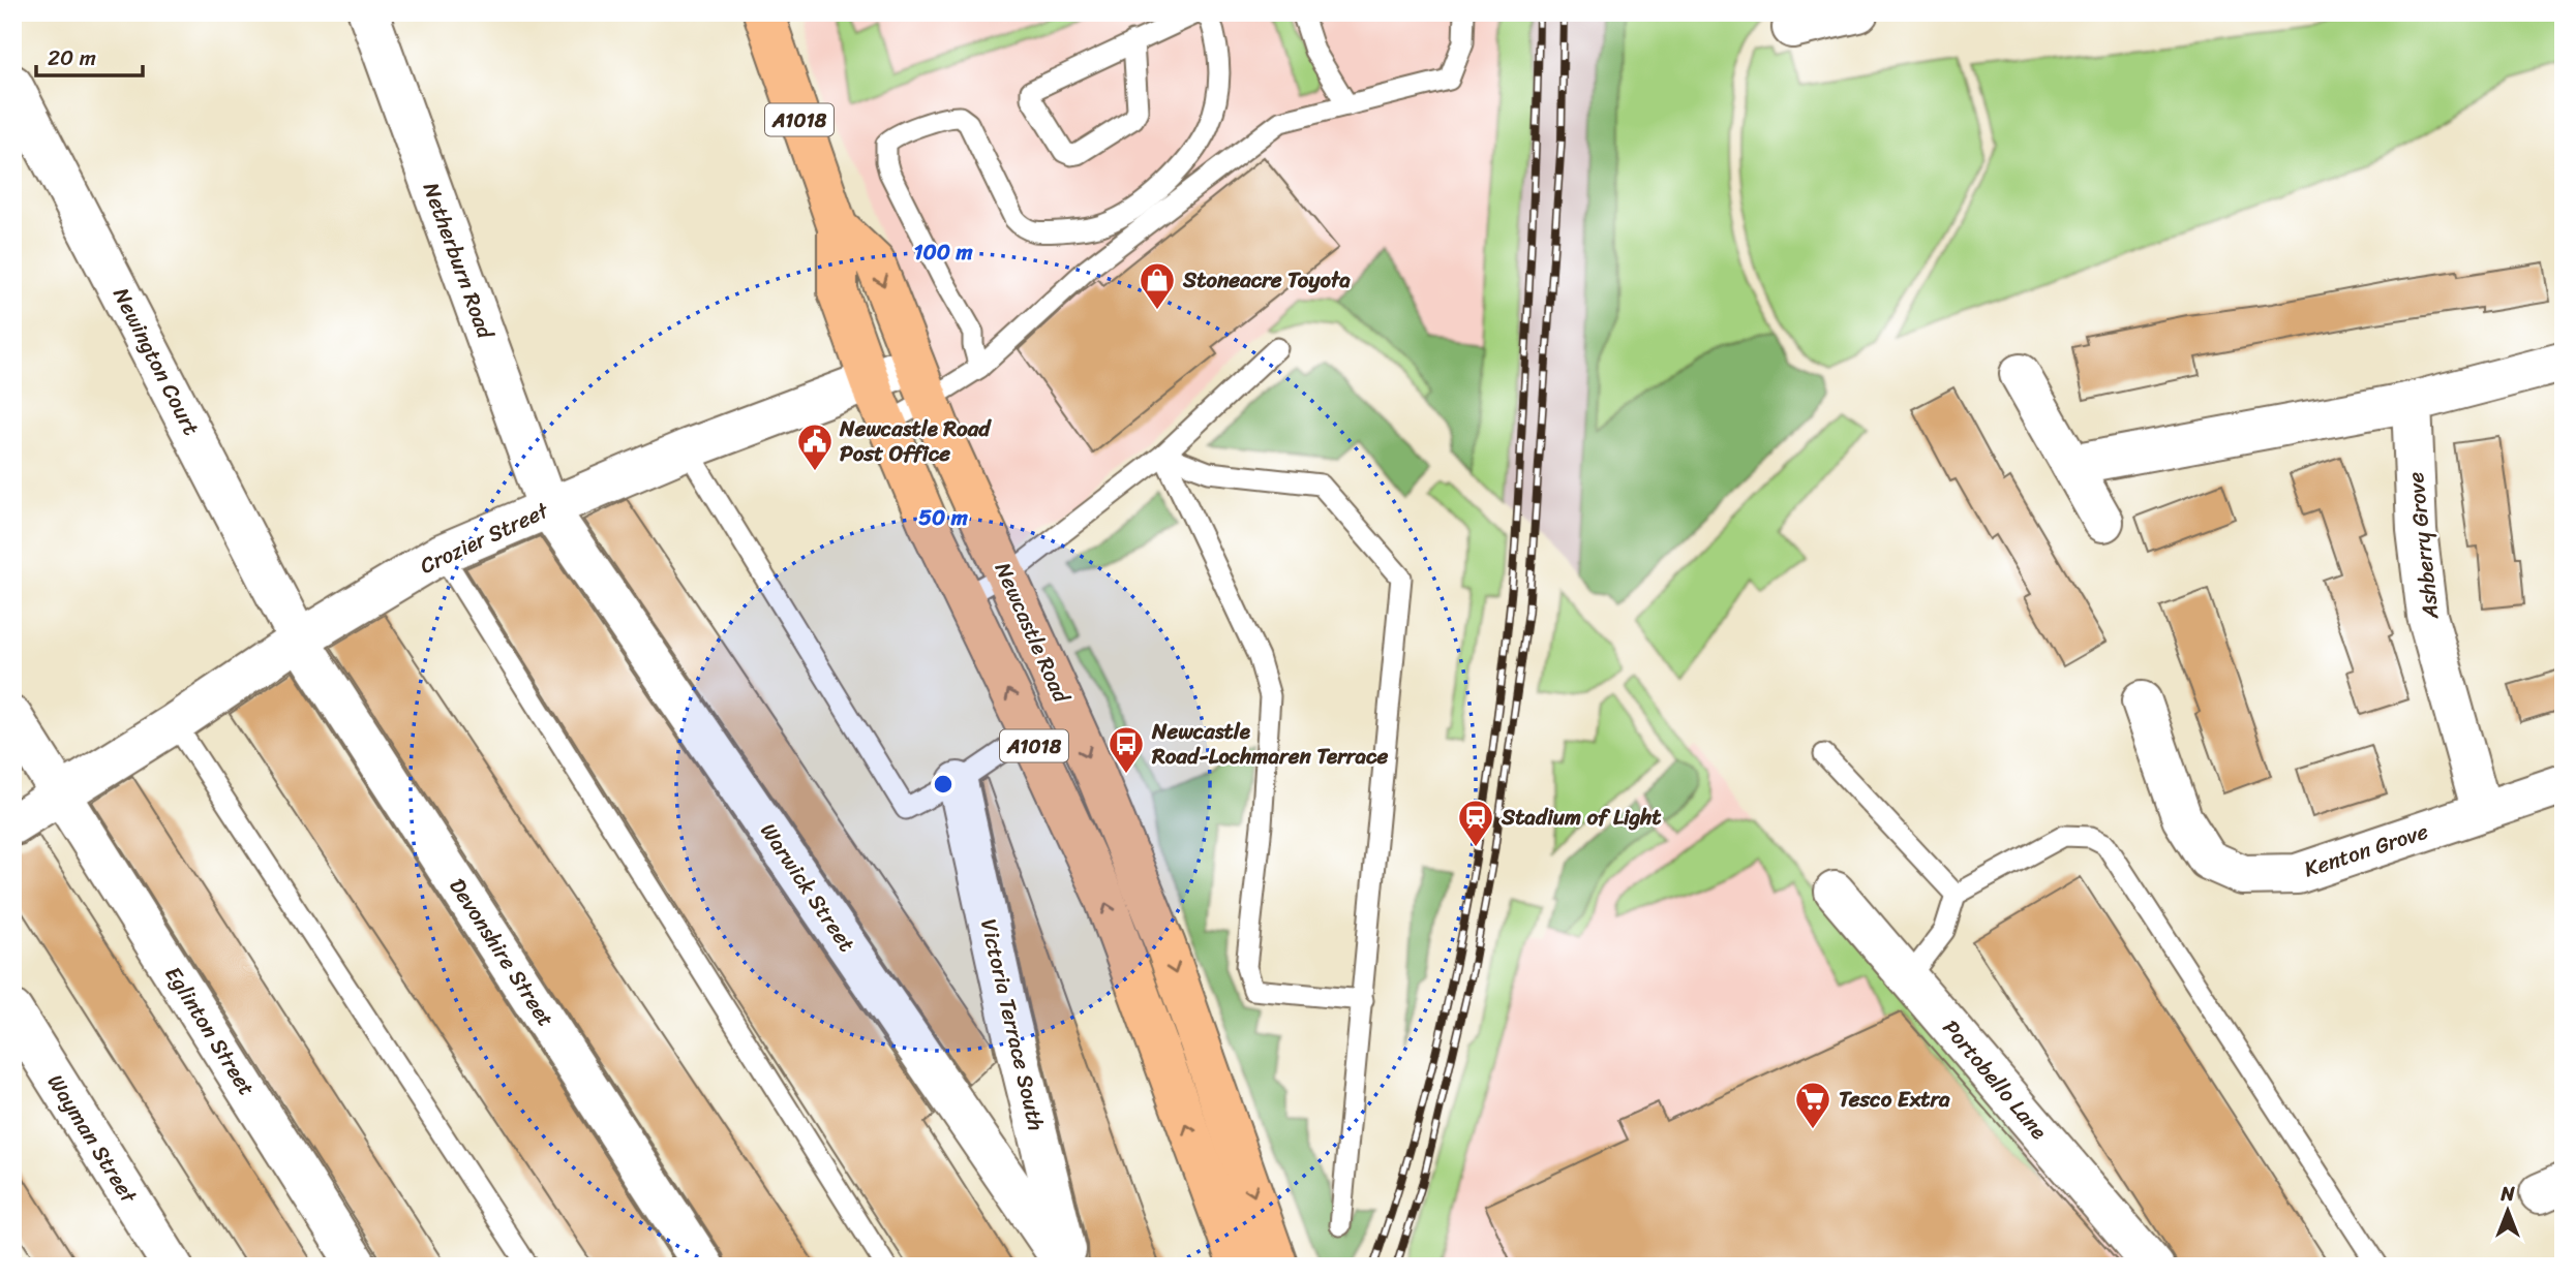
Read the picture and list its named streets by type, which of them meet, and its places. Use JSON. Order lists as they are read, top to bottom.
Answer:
{
  "streets": {
    "highway": ["A1018", "Newcastle Road"],
    "street": [
      "Netherburn Road",
      "Newington Court",
      "Crozier Street",
      "Ashberry Grove",
      "Kenton Grove",
      "Warwick Street",
      "Devonshire Street",
      "Victoria Terrace South",
      "Eglinton Street",
      "Portobello Lane",
      "Wayman Street"
    ]
  },
  "crossings": [
    ["A1018", "Crozier Street"],
    ["A1018", "Newcastle Road"],
    ["Netherburn Road", "Crozier Street"],
    ["Netherburn Road", "Warwick Street"],
    ["Newington Court", "Crozier Street"],
    ["Newington Court", "Devonshire Street"],
    ["Crozier Street", "Newcastle Road"],
    ["Crozier Street", "Warwick Street"],
    ["Crozier Street", "Devonshire Street"],
    ["Crozier Street", "Eglinton Street"],
    ["Ashberry Grove", "Kenton Grove"],
    ["Warwick Street", "Victoria Terrace South"]
  ],
  "places": {
    "shop": ["Stoneacre Toyota"],
    "public building": ["Newcastle Road Post Office"],
    "bus stop": ["Newcastle Road-Lochmaren Terrace"],
    "station": ["Stadium of Light"],
    "supermarket": ["Tesco Extra"]
  },
  "scale_bar": "20 m",
  "north": "top",
  "rings": ["100 m", "50 m"]
}
